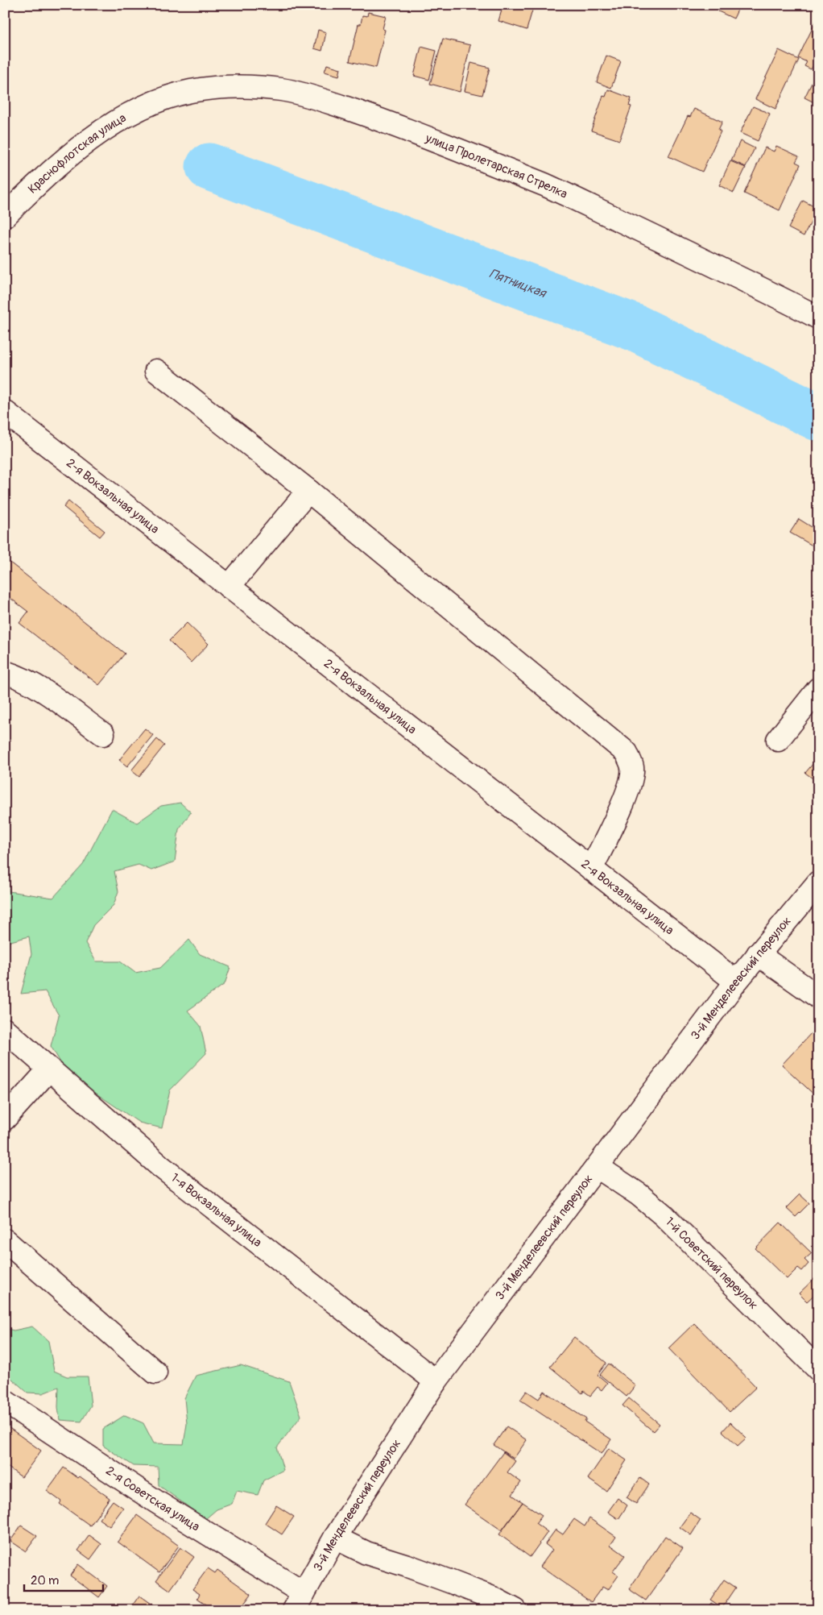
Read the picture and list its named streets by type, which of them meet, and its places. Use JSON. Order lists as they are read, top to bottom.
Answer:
{
  "streets": {
    "street": [
      "Краснофлотская улица",
      "улица Пролетарская Стрелка",
      "2-я Вокзальная улица",
      "3-й Менделеевский переулок",
      "1-я Вокзальная улица",
      "1-й Советский переулок",
      "2-я Советская улица"
    ]
  },
  "crossings": [
    ["Краснофлотская улица", "улица Пролетарская Стрелка"],
    ["2-я Вокзальная улица", "3-й Менделеевский переулок"],
    ["3-й Менделеевский переулок", "1-я Вокзальная улица"],
    ["3-й Менделеевский переулок", "1-й Советский переулок"],
    ["3-й Менделеевский переулок", "2-я Советская улица"]
  ],
  "water": ["Пятницкая"],
  "scale_bar": "20 m"
}
